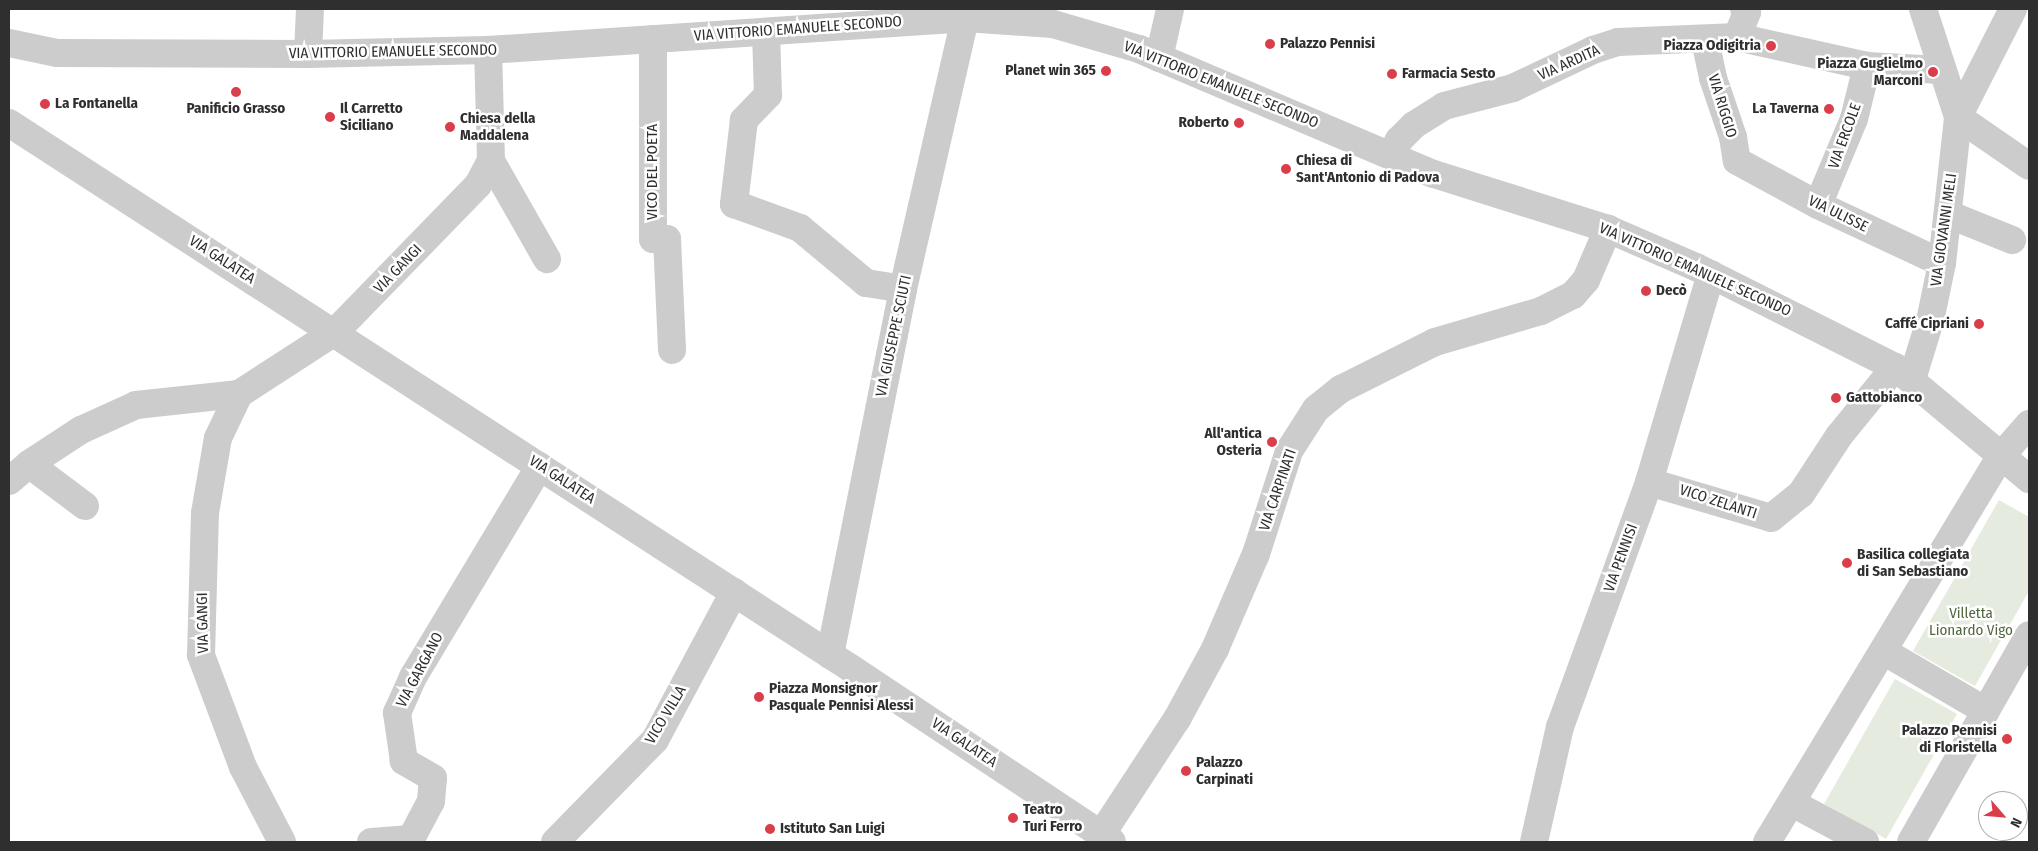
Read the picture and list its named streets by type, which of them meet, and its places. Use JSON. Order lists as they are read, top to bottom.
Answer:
{
  "streets": {
    "street": [
      "VIA VITTORIO EMANUELE SECONDO",
      "VIA ARDITA",
      "VIA RIGGIO",
      "VIA ERCOLE",
      "VICO DEL POETA",
      "VIA ULISSE",
      "VIA GIOVANNI MELI",
      "VIA GALATEA",
      "VIA GANGI",
      "VIA GIUSEPPE SCIUTI",
      "VIA CARPINATI",
      "VICO ZELANTI",
      "VIA PENNISI",
      "VIA GARGANO",
      "VICO VILLA"
    ]
  },
  "crossings": [
    ["VIA VITTORIO EMANUELE SECONDO", "VIA ARDITA"],
    ["VIA VITTORIO EMANUELE SECONDO", "VICO DEL POETA"],
    ["VIA VITTORIO EMANUELE SECONDO", "VIA GIOVANNI MELI"],
    ["VIA VITTORIO EMANUELE SECONDO", "VIA GANGI"],
    ["VIA VITTORIO EMANUELE SECONDO", "VIA GIUSEPPE SCIUTI"],
    ["VIA VITTORIO EMANUELE SECONDO", "VIA CARPINATI"],
    ["VIA VITTORIO EMANUELE SECONDO", "VICO ZELANTI"],
    ["VIA VITTORIO EMANUELE SECONDO", "VIA PENNISI"],
    ["VIA ARDITA", "VIA RIGGIO"],
    ["VIA ARDITA", "VIA ERCOLE"],
    ["VIA RIGGIO", "VIA ULISSE"],
    ["VIA ERCOLE", "VIA ULISSE"],
    ["VIA ULISSE", "VIA GIOVANNI MELI"],
    ["VIA GIOVANNI MELI", "VICO ZELANTI"],
    ["VIA GALATEA", "VIA GANGI"],
    ["VIA GALATEA", "VIA GIUSEPPE SCIUTI"],
    ["VIA GALATEA", "VIA CARPINATI"],
    ["VIA GALATEA", "VIA GARGANO"],
    ["VIA GALATEA", "VICO VILLA"],
    ["VICO ZELANTI", "VIA PENNISI"]
  ],
  "parks": ["Villetta Lionardo Vigo"],
  "places": [
    "Palazzo Pennisi",
    "Piazza Odigitria",
    "Planet win 365",
    "Piazza Guglielmo Marconi",
    "Farmacia Sesto",
    "Panificio Grasso",
    "La Fontanella",
    "La Taverna",
    "Il Carretto Siciliano",
    "Roberto",
    "Chiesa della Maddalena",
    "Chiesa di Sant'Antonio di Padova",
    "Decò",
    "Caffé Cipriani",
    "Gattobianco",
    "All'antica Osteria",
    "Basilica collegiata di San Sebastiano",
    "Piazza Monsignor Pasquale Pennisi Alessi",
    "Palazzo Pennisi di Floristella",
    "Palazzo Carpinati",
    "Teatro Turi Ferro",
    "Istituto San Luigi"
  ],
  "north": "bottom right"
}
